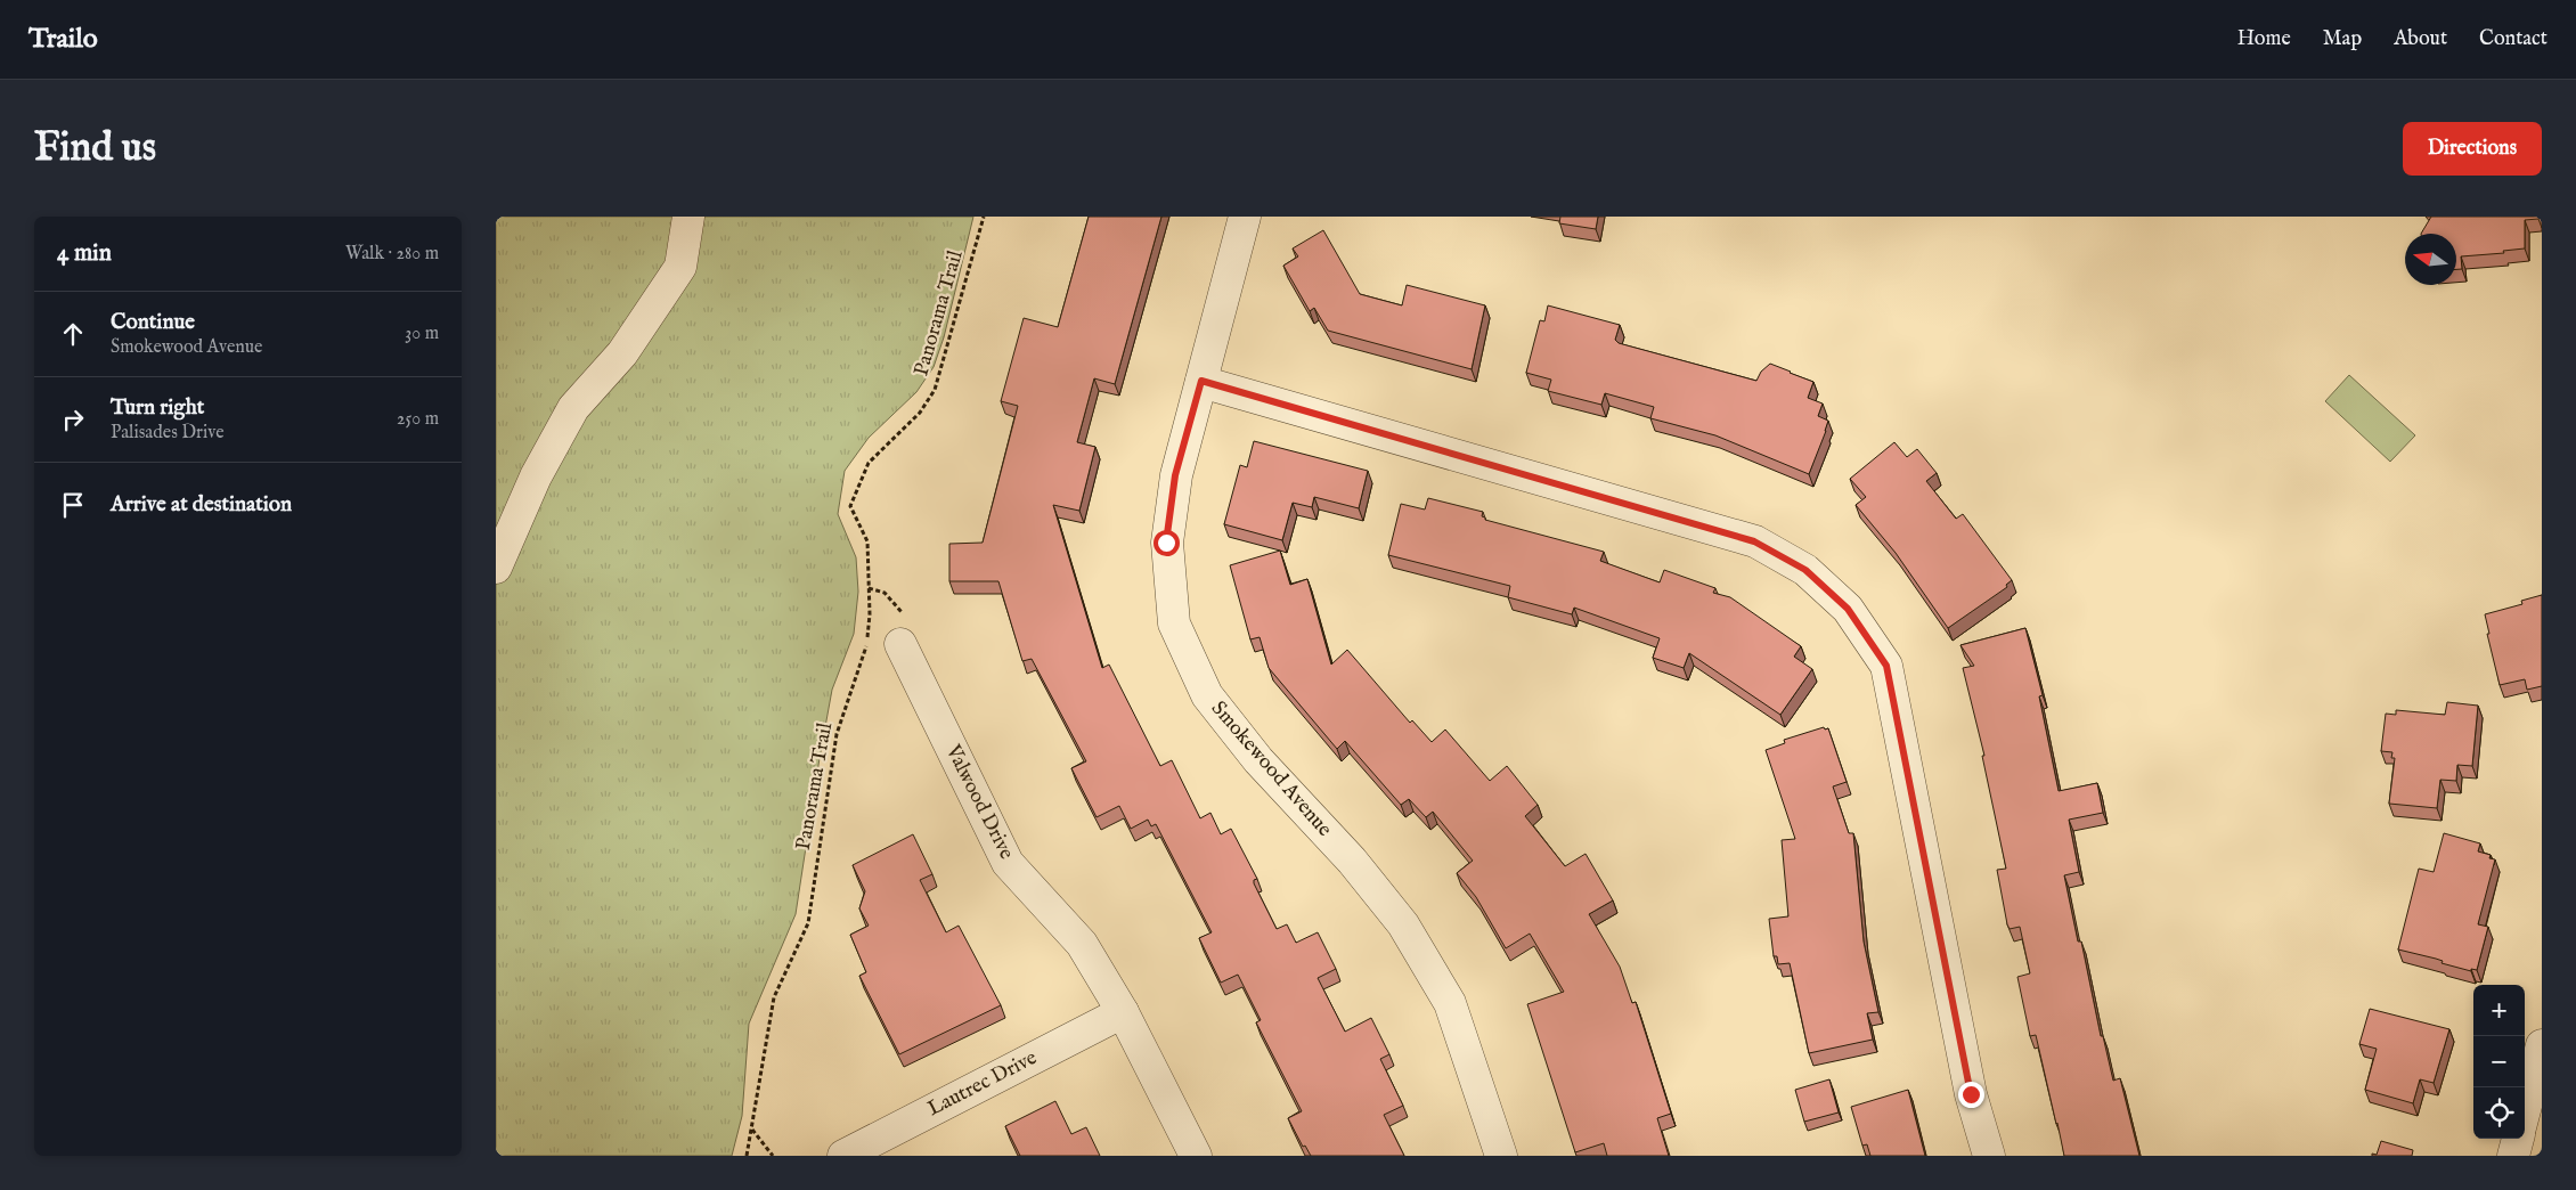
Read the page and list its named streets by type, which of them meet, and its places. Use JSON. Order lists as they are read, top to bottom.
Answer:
{
  "streets": {
    "street": ["Smokewood Avenue", "Valwood Drive", "Lautrec Drive"],
    "path": ["Panorama Trail"]
  },
  "crossings": [
    ["Valwood Drive", "Lautrec Drive"]
  ],
  "north": "left",
  "page": {
    "header": "Trailo",
    "nav": [
      "Home",
      "Map",
      "About",
      "Contact"
    ],
    "buttons": "Directions",
    "title": "Find us",
    "heading": ["4 min", "Walk · 280 m"],
    "list": [
      ["Continue", "Smokewood Avenue", "30 m"],
      ["Turn right", "Palisades Drive", "250 m"],
      "Arrive at destination"
    ],
    "map_buttons": ["+", "−"]
  }
}
